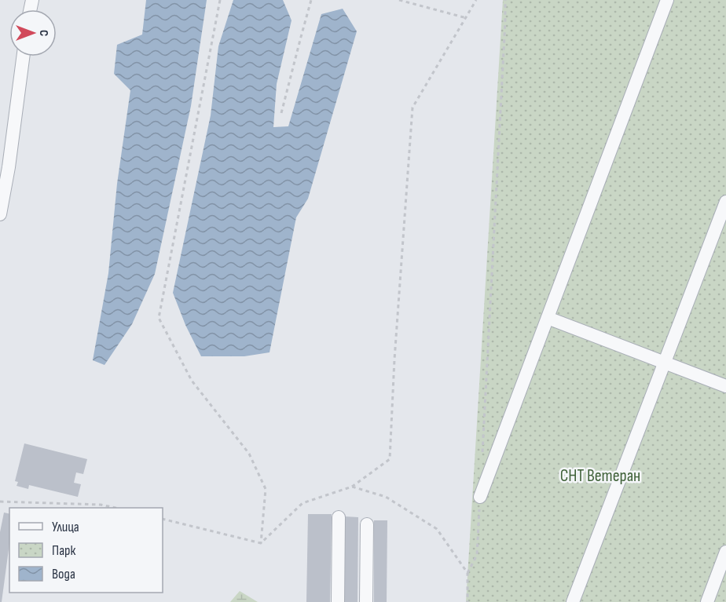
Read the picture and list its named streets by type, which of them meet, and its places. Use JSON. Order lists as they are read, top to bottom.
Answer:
{
  "parks": ["СНТ Ветеран"],
  "legend": ["Улица", "Парк", "Вода"],
  "north": "right"
}
